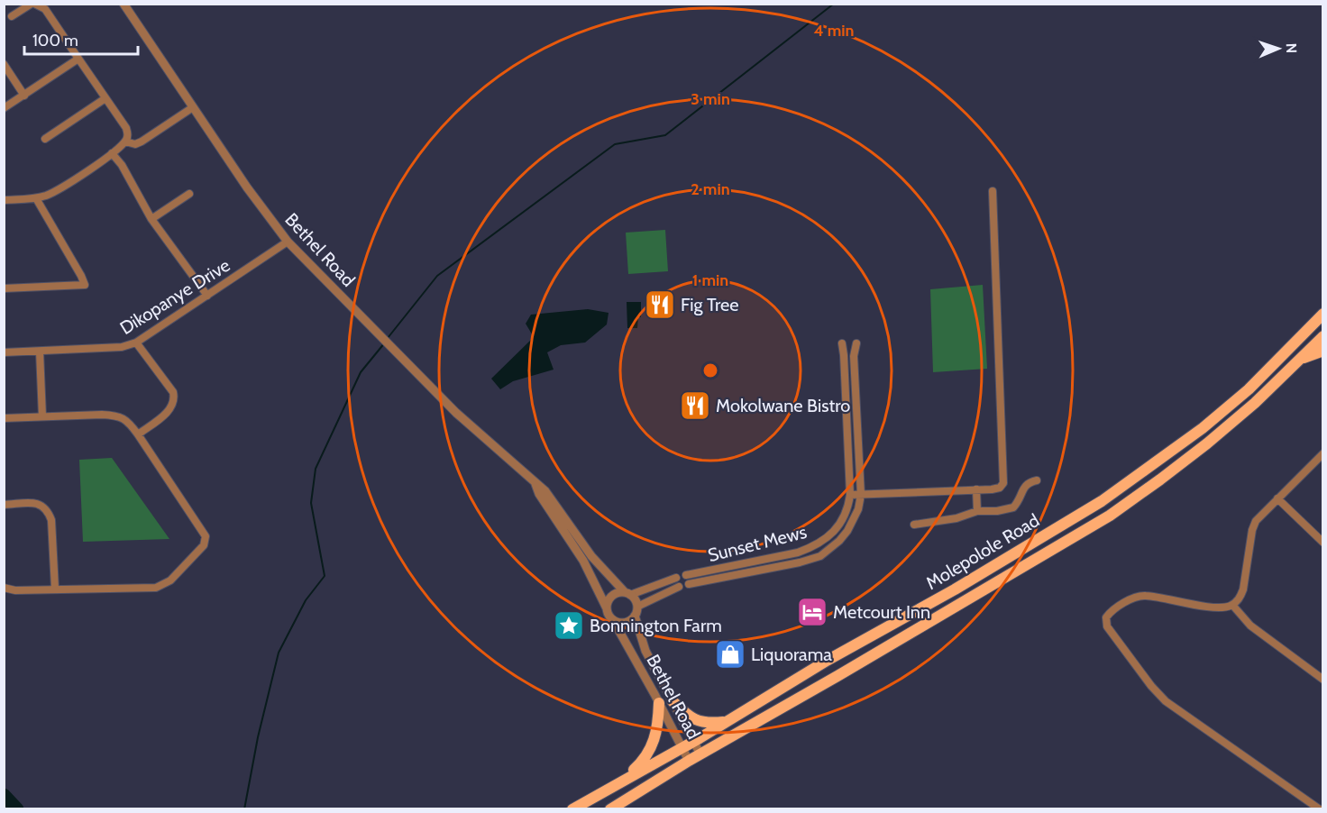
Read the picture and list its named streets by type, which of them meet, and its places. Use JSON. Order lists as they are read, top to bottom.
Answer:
{
  "streets": {
    "main road": ["Molepolole Road"],
    "street": ["Bethel Road", "Dikopanye Drive", "Sunset Mews"]
  },
  "crossings": [
    ["Bethel Road", "Dikopanye Drive"],
    ["Bethel Road", "Molepolole Road"]
  ],
  "places": {
    "restaurant": ["Fig Tree", "Mokolwane Bistro"],
    "hotel": ["Metcourt Inn"],
    "place": ["Bonnington Farm"],
    "shop": ["Liquorama"]
  },
  "scale_bar": "100 m",
  "north": "right",
  "rings": [
    "4 min",
    "3 min",
    "2 min",
    "1 min"
  ]
}
